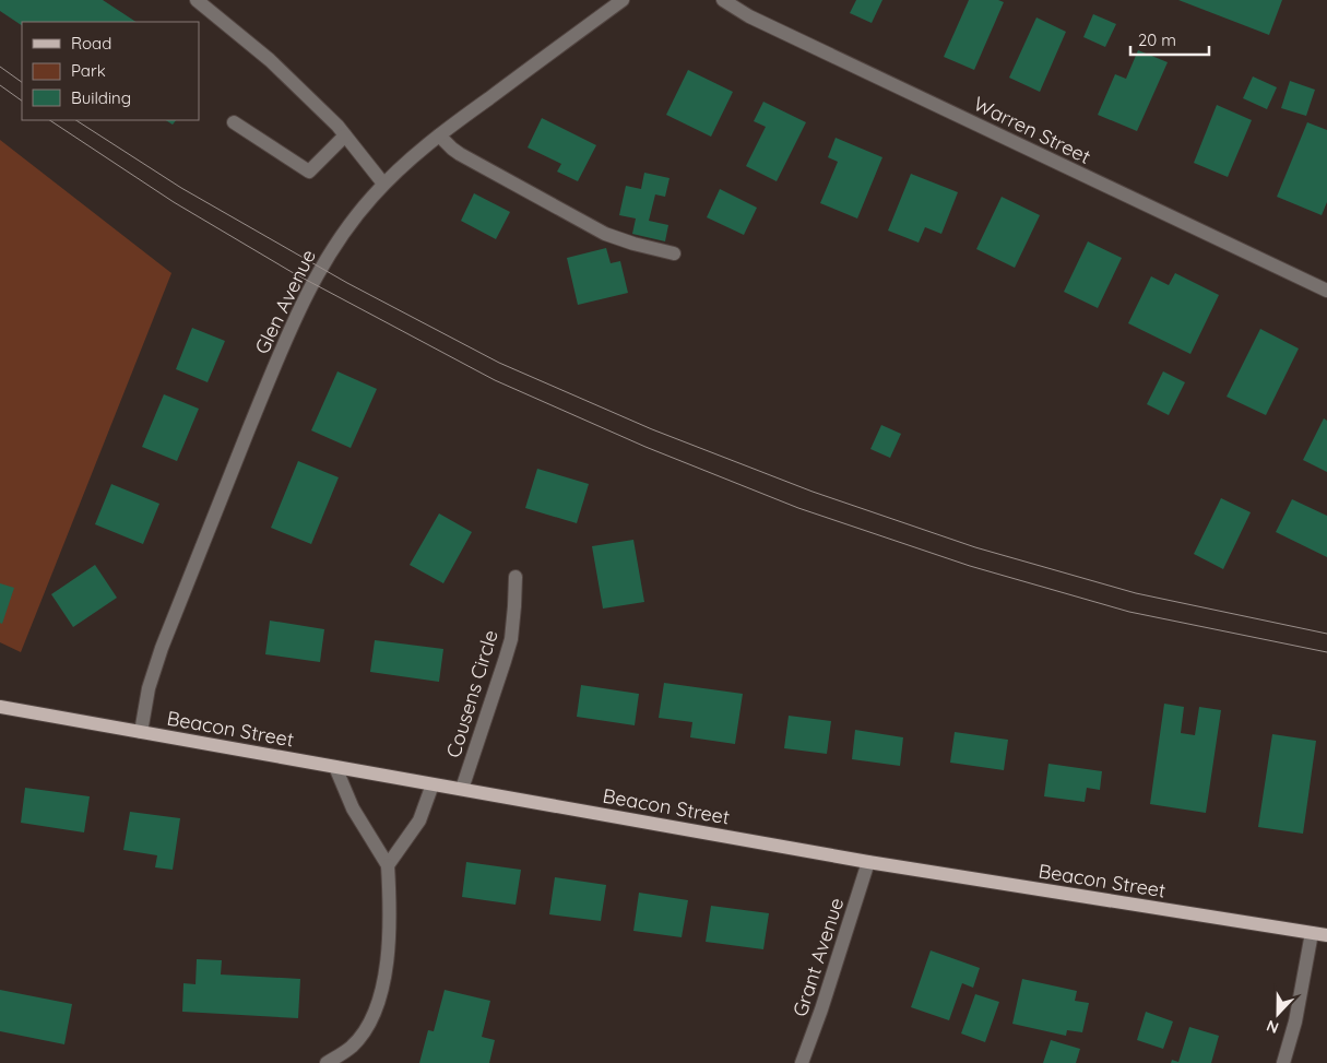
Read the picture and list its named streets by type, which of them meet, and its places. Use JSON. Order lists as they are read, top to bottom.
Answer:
{
  "streets": {
    "main road": ["Beacon Street"],
    "street": [
      "Warren Street",
      "Glen Avenue",
      "Cousens Circle",
      "Grant Avenue"
    ]
  },
  "crossings": [
    ["Glen Avenue", "Beacon Street"],
    ["Cousens Circle", "Beacon Street"],
    ["Beacon Street", "Grant Avenue"]
  ],
  "legend": ["Road", "Park", "Building"],
  "scale_bar": "20 m",
  "north": "bottom"
}
